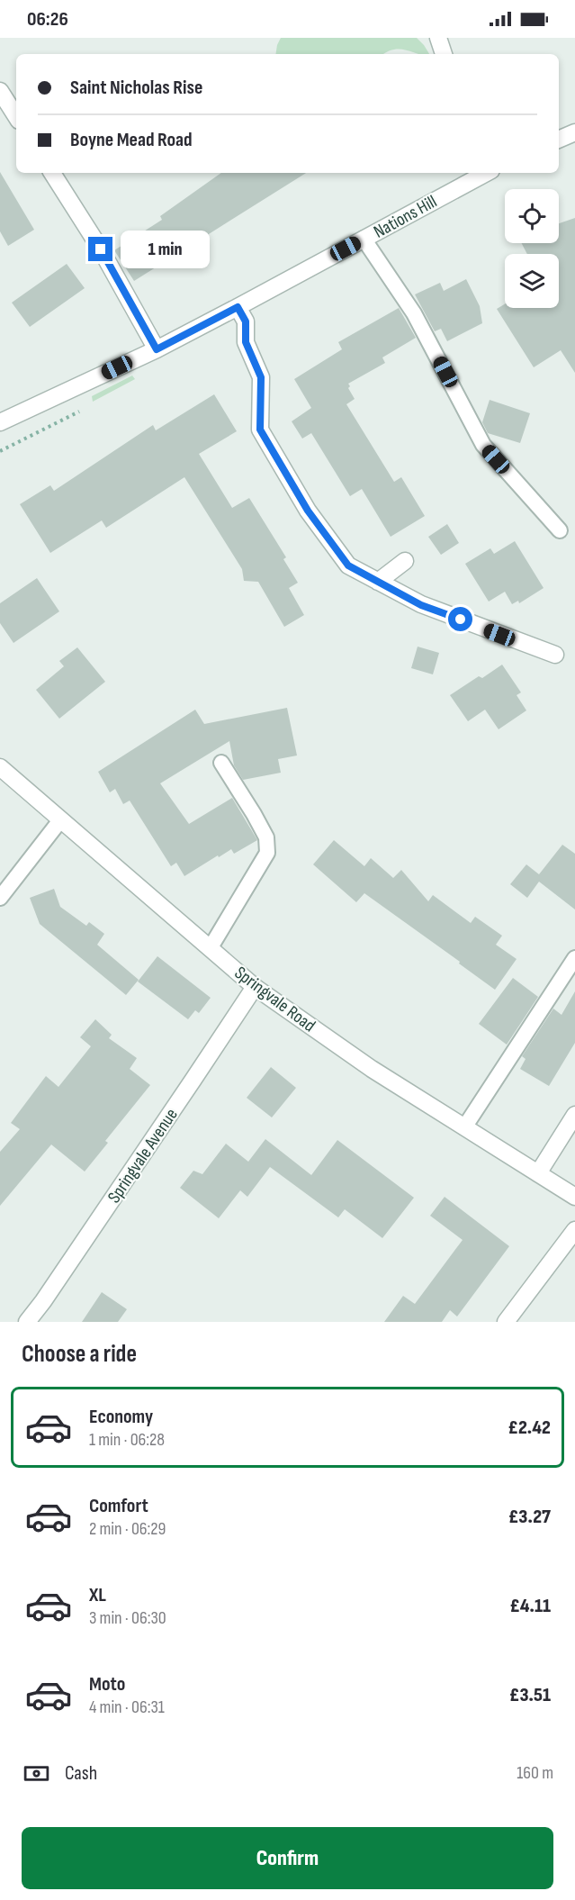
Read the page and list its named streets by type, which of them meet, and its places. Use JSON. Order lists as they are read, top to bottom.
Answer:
{
  "streets": {
    "street": ["Nations Hill", "Springvale Road", "Springvale Avenue"]
  },
  "crossings": [
    ["Springvale Road", "Springvale Avenue"]
  ],
  "page": {
    "status": "06:26",
    "banner": ["Saint Nicholas Rise", "Boyne Mead Road"],
    "bubble": "1 min",
    "heading": "Choose a ride",
    "list": [
      {
        "name": "Economy",
        "note": "1 min · 06:28",
        "value": "£2.42"
      },
      {
        "name": "Comfort",
        "note": "2 min · 06:29",
        "value": "£3.27"
      },
      {
        "name": "XL",
        "note": "3 min · 06:30",
        "value": "£4.11"
      },
      {
        "name": "Moto",
        "note": "4 min · 06:31",
        "value": "£3.51"
      }
    ],
    "pay": ["Cash", "160 m"],
    "buttons": "Confirm"
  }
}
